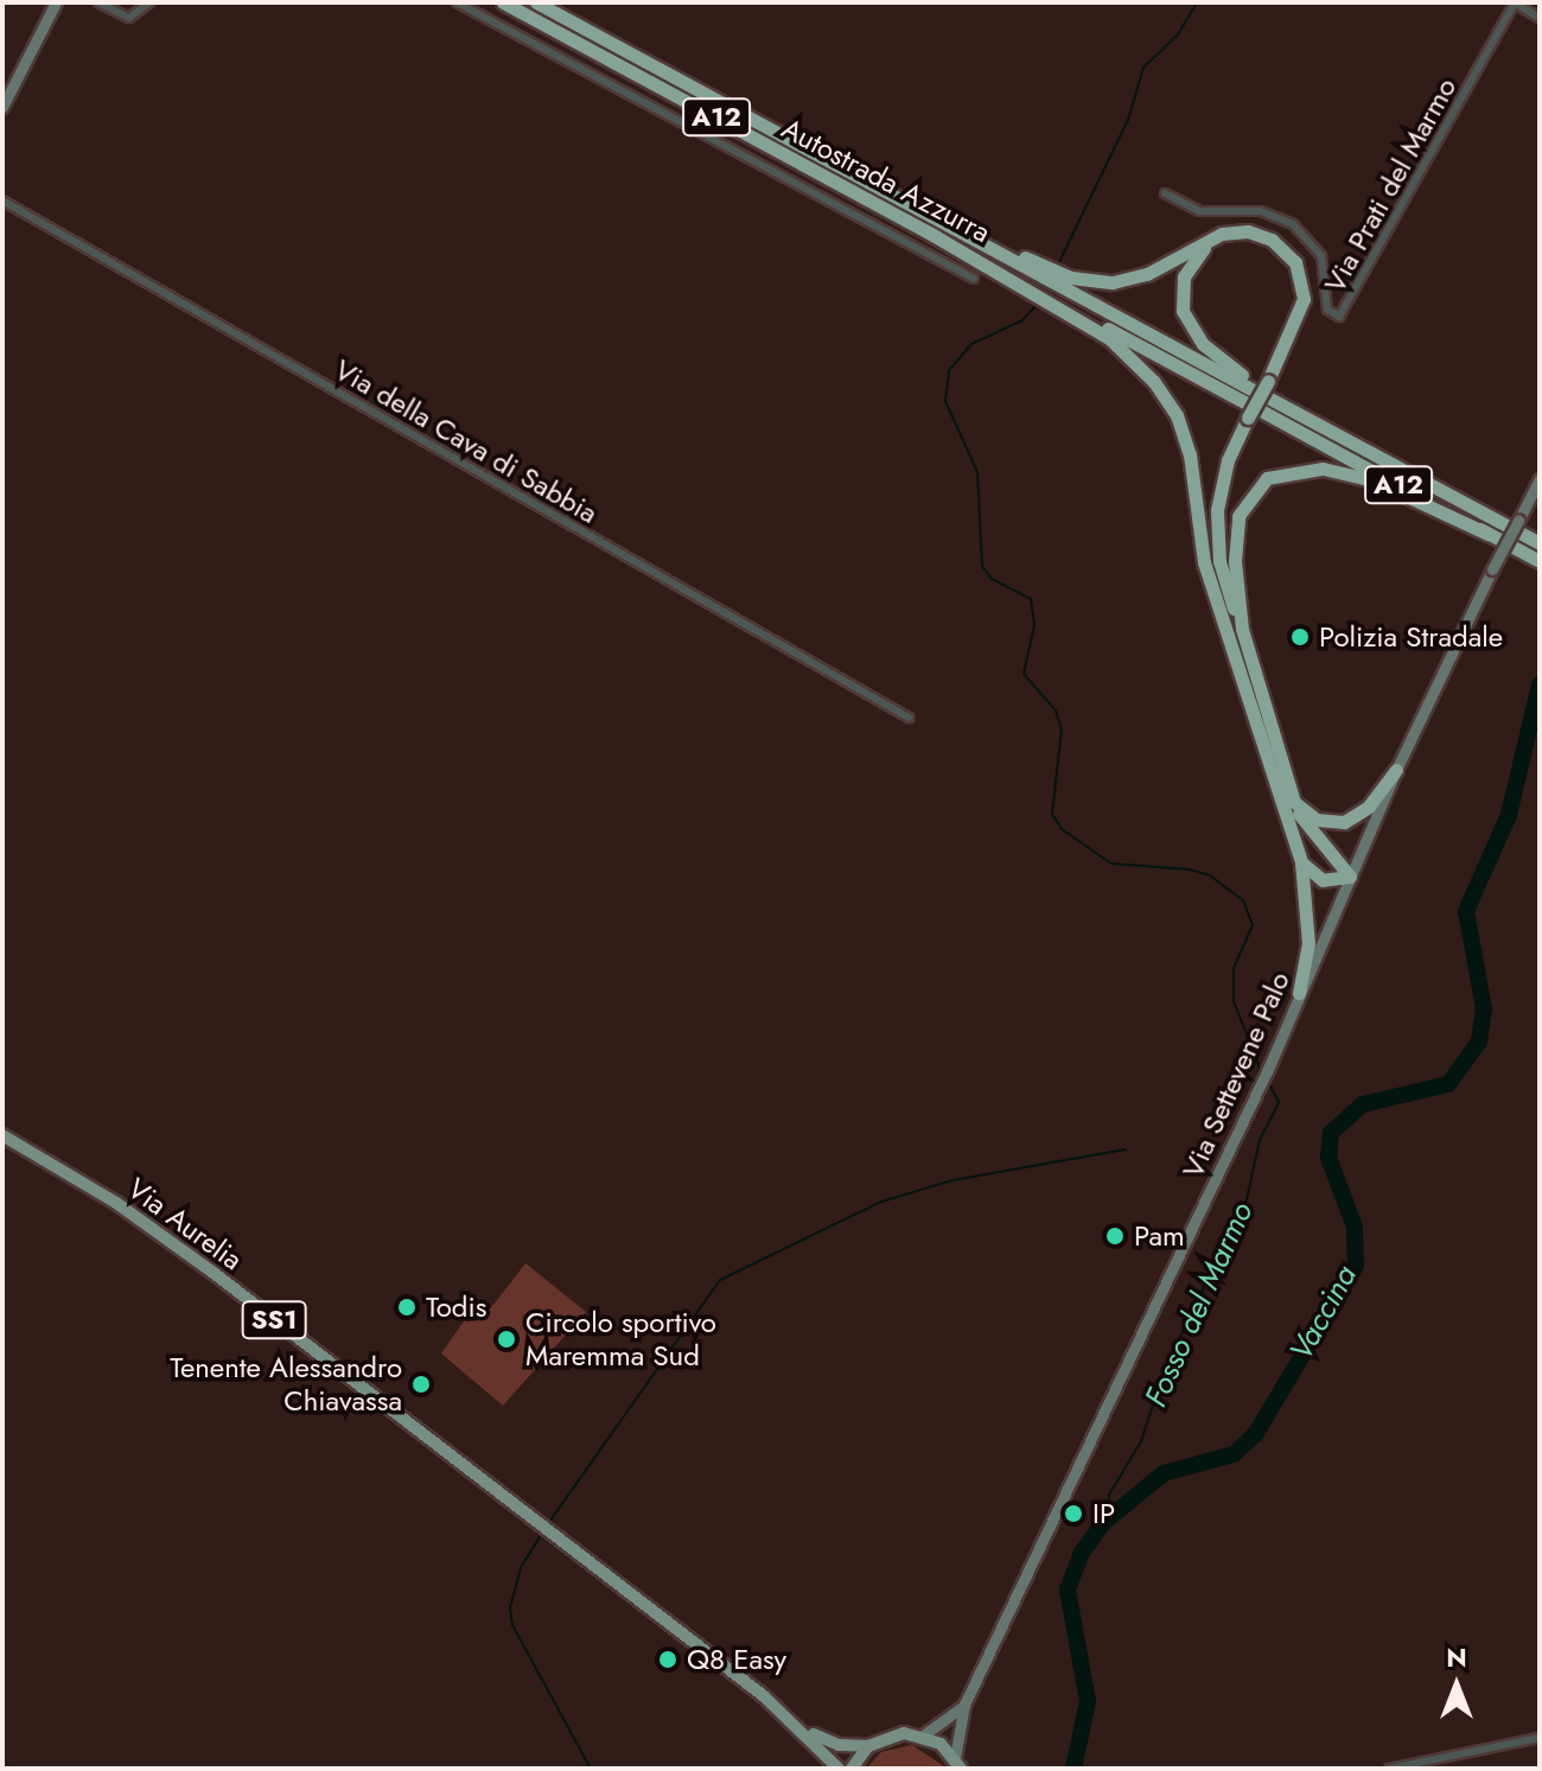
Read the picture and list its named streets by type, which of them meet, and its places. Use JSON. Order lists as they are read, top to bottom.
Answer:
{
  "streets": {
    "highway": ["A12", "Autostrada Azzurra"],
    "main road": ["Via Settevene Palo", "Via Aurelia", "SS1"],
    "street": ["Via Prati del Marmo", "Via della Cava di Sabbia"]
  },
  "crossings": [
    ["Via Settevene Palo", "SS1"],
    ["Via Aurelia", "SS1"]
  ],
  "water": ["Fosso del Marmo", "Vaccina"],
  "places": [
    "Polizia Stradale",
    "Pam",
    "Todis",
    "Circolo sportivo Maremma Sud",
    "Tenente Alessandro Chiavassa",
    "IP",
    "Q8 Easy"
  ],
  "north": "top"
}
